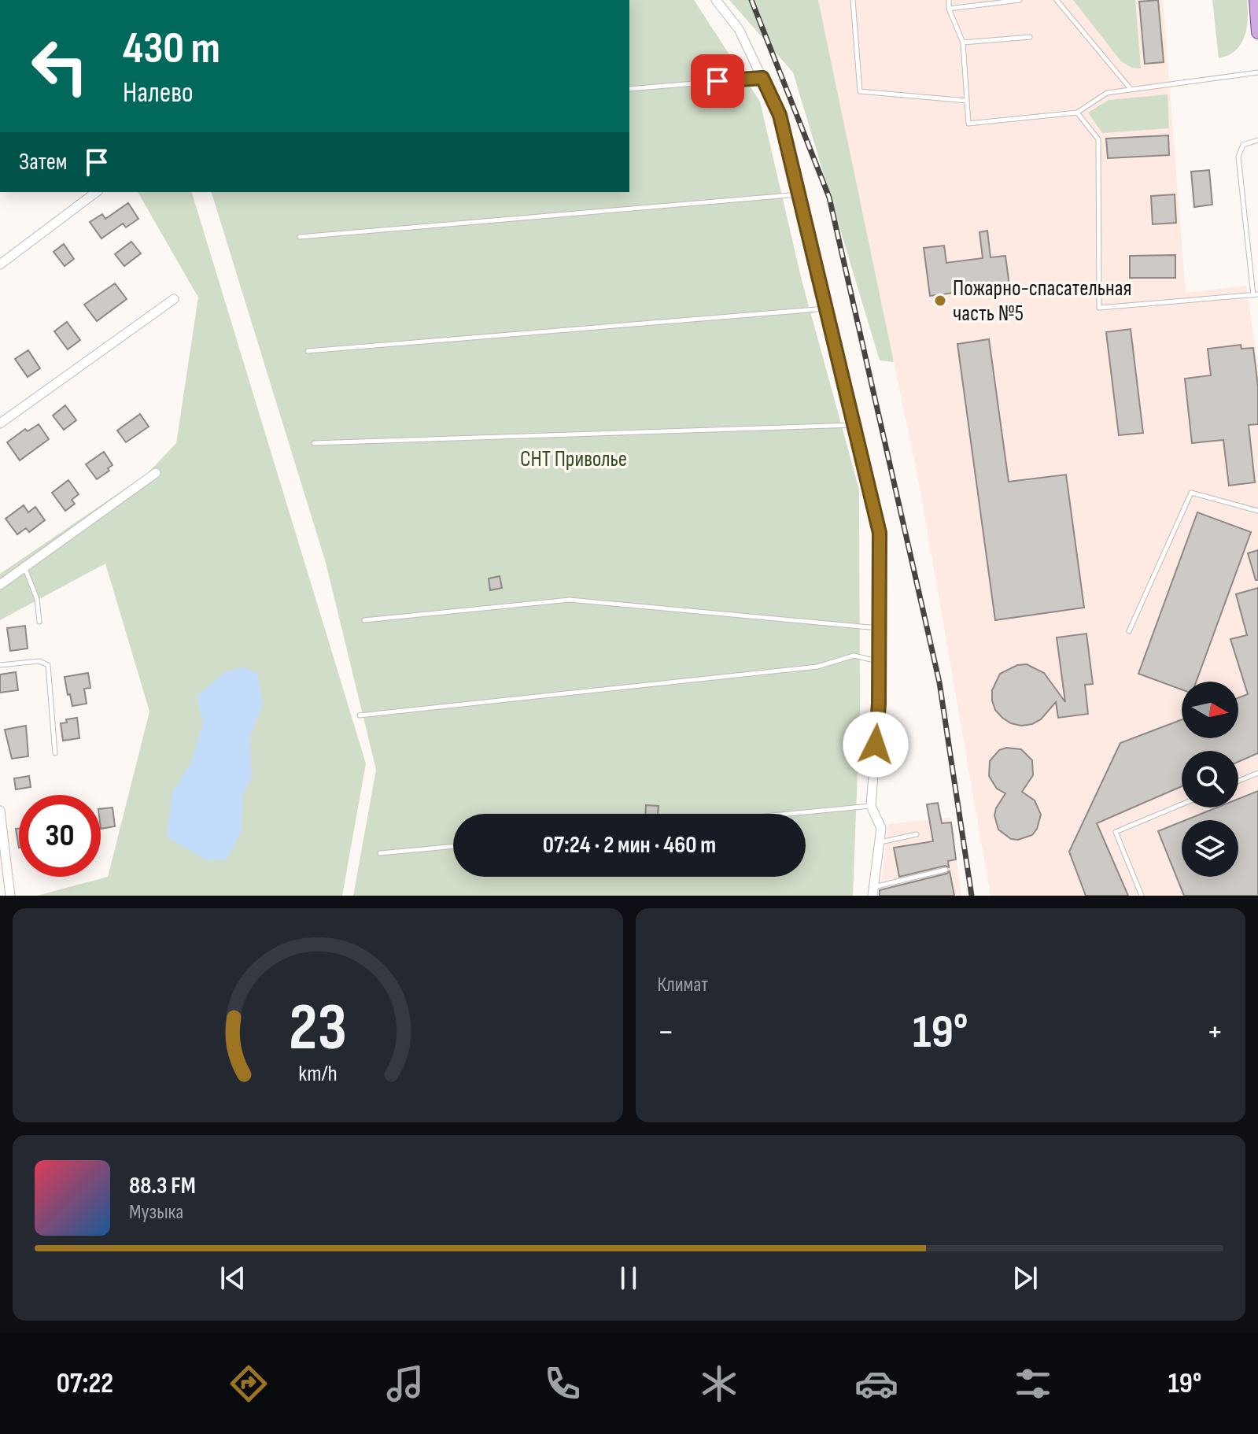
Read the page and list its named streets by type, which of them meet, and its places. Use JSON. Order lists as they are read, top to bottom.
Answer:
{
  "parks": ["СНТ Приволье"],
  "places": ["Пожарно-спасательная часть №5"],
  "north": "right",
  "page": {
    "turn": ["430 m", "Налево"],
    "then": "Затем",
    "limit": "30",
    "trip": "07:24 · 2 мин · 460 m",
    "tile": "Климат",
    "heat": ["−", "19°", "+"],
    "song": ["88.3 FM", "Музыка"],
    "tabs": ["07:22", "19°"],
    "gauge": ["23", "km/h"]
  }
}
